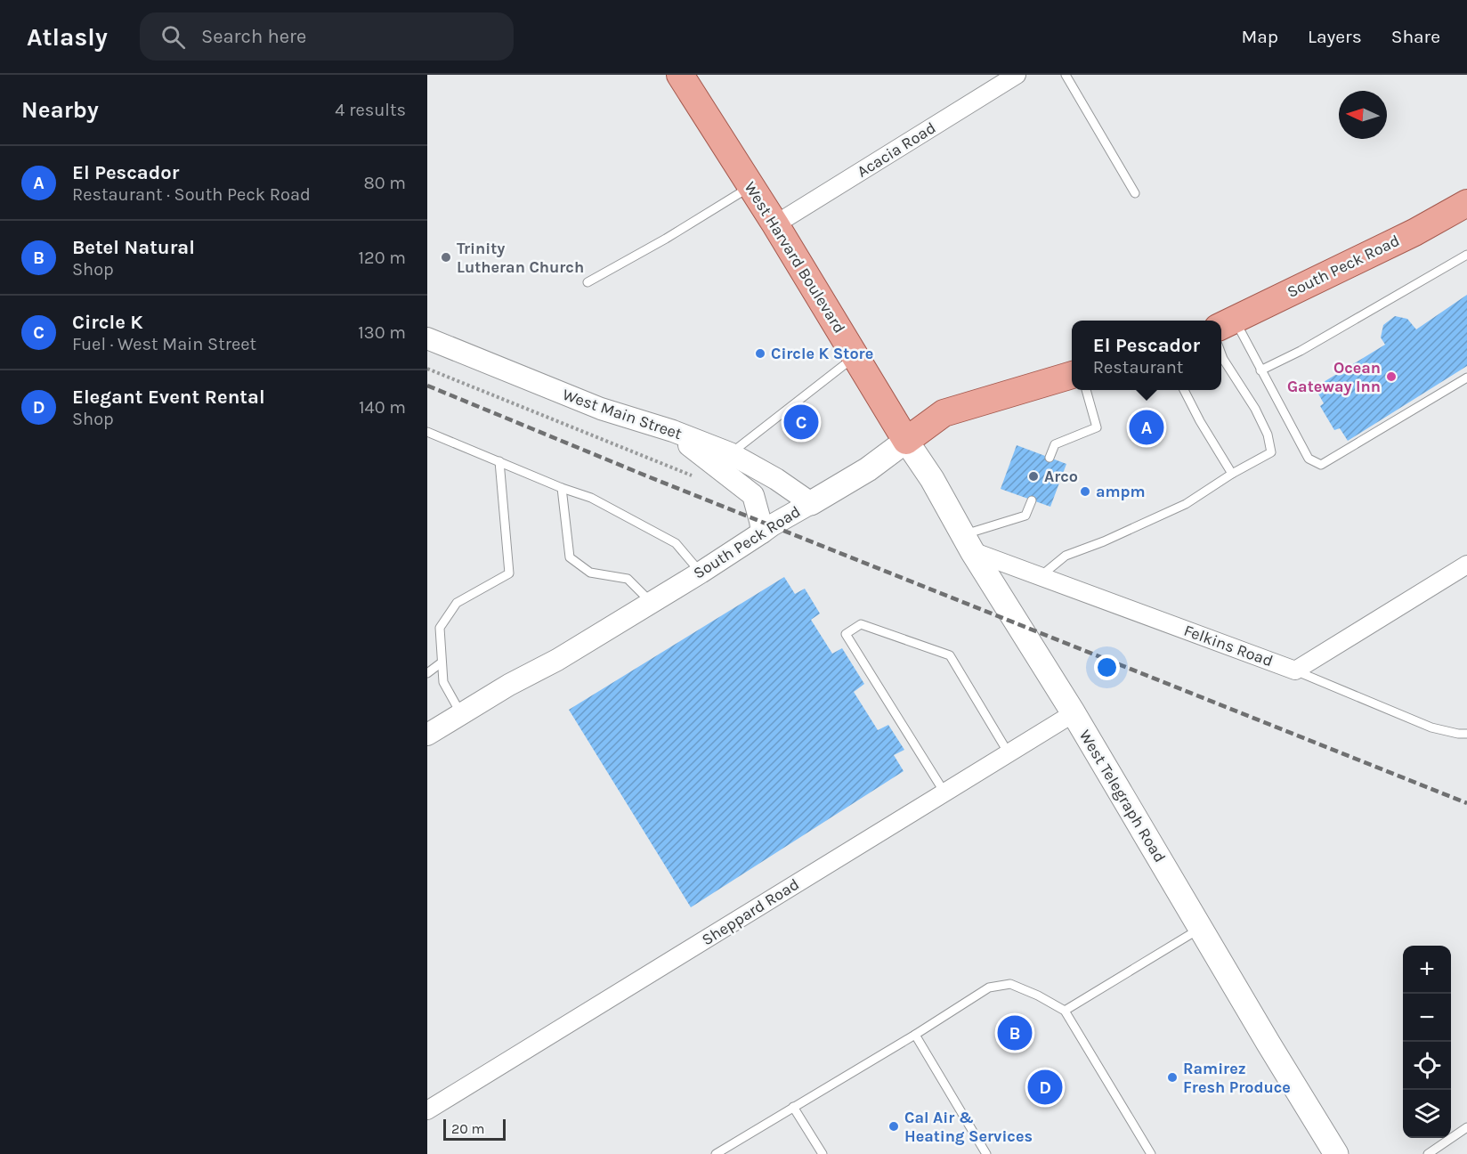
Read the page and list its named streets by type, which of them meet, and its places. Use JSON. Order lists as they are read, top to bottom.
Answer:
{
  "streets": {
    "main road": ["West Harvard Boulevard", "South Peck Road", "West Telegraph Road"],
    "street": [
      "Acacia Road",
      "West Main Street",
      "Felkins Road",
      "Sheppard Road"
    ]
  },
  "crossings": [
    ["Acacia Road", "West Harvard Boulevard"],
    ["West Harvard Boulevard", "South Peck Road"],
    ["West Harvard Boulevard", "West Telegraph Road"],
    ["South Peck Road", "West Main Street"],
    ["South Peck Road", "West Telegraph Road"],
    ["Felkins Road", "West Telegraph Road"],
    ["West Telegraph Road", "Sheppard Road"]
  ],
  "places": [
    "Trinity Lutheran Church",
    "Circle K Store",
    "Ocean Gateway Inn",
    "Arco",
    "ampm",
    "Ramirez Fresh Produce",
    "Cal Air & Heating Services"
  ],
  "scale_bar": "20 m",
  "north": "left",
  "page": {
    "header": "Atlasly",
    "search": "Search here",
    "nav": ["Map", "Layers", "Share"],
    "heading": ["Nearby", "4 results"],
    "list": [
      {
        "mark": "A",
        "name": "El Pescador",
        "note": "Restaurant · South Peck Road",
        "value": "80 m"
      },
      {
        "mark": "B",
        "name": "Betel Natural",
        "note": "Shop",
        "value": "120 m"
      },
      {
        "mark": "C",
        "name": "Circle K",
        "note": "Fuel · West Main Street",
        "value": "130 m"
      },
      {
        "mark": "D",
        "name": "Elegant Event Rental",
        "note": "Shop",
        "value": "140 m"
      }
    ],
    "popup": ["El Pescador", "Restaurant"],
    "pins": [
      "C",
      "A",
      "B",
      "D"
    ],
    "map_buttons": ["+", "−"],
    "scale": "20 m"
  }
}
